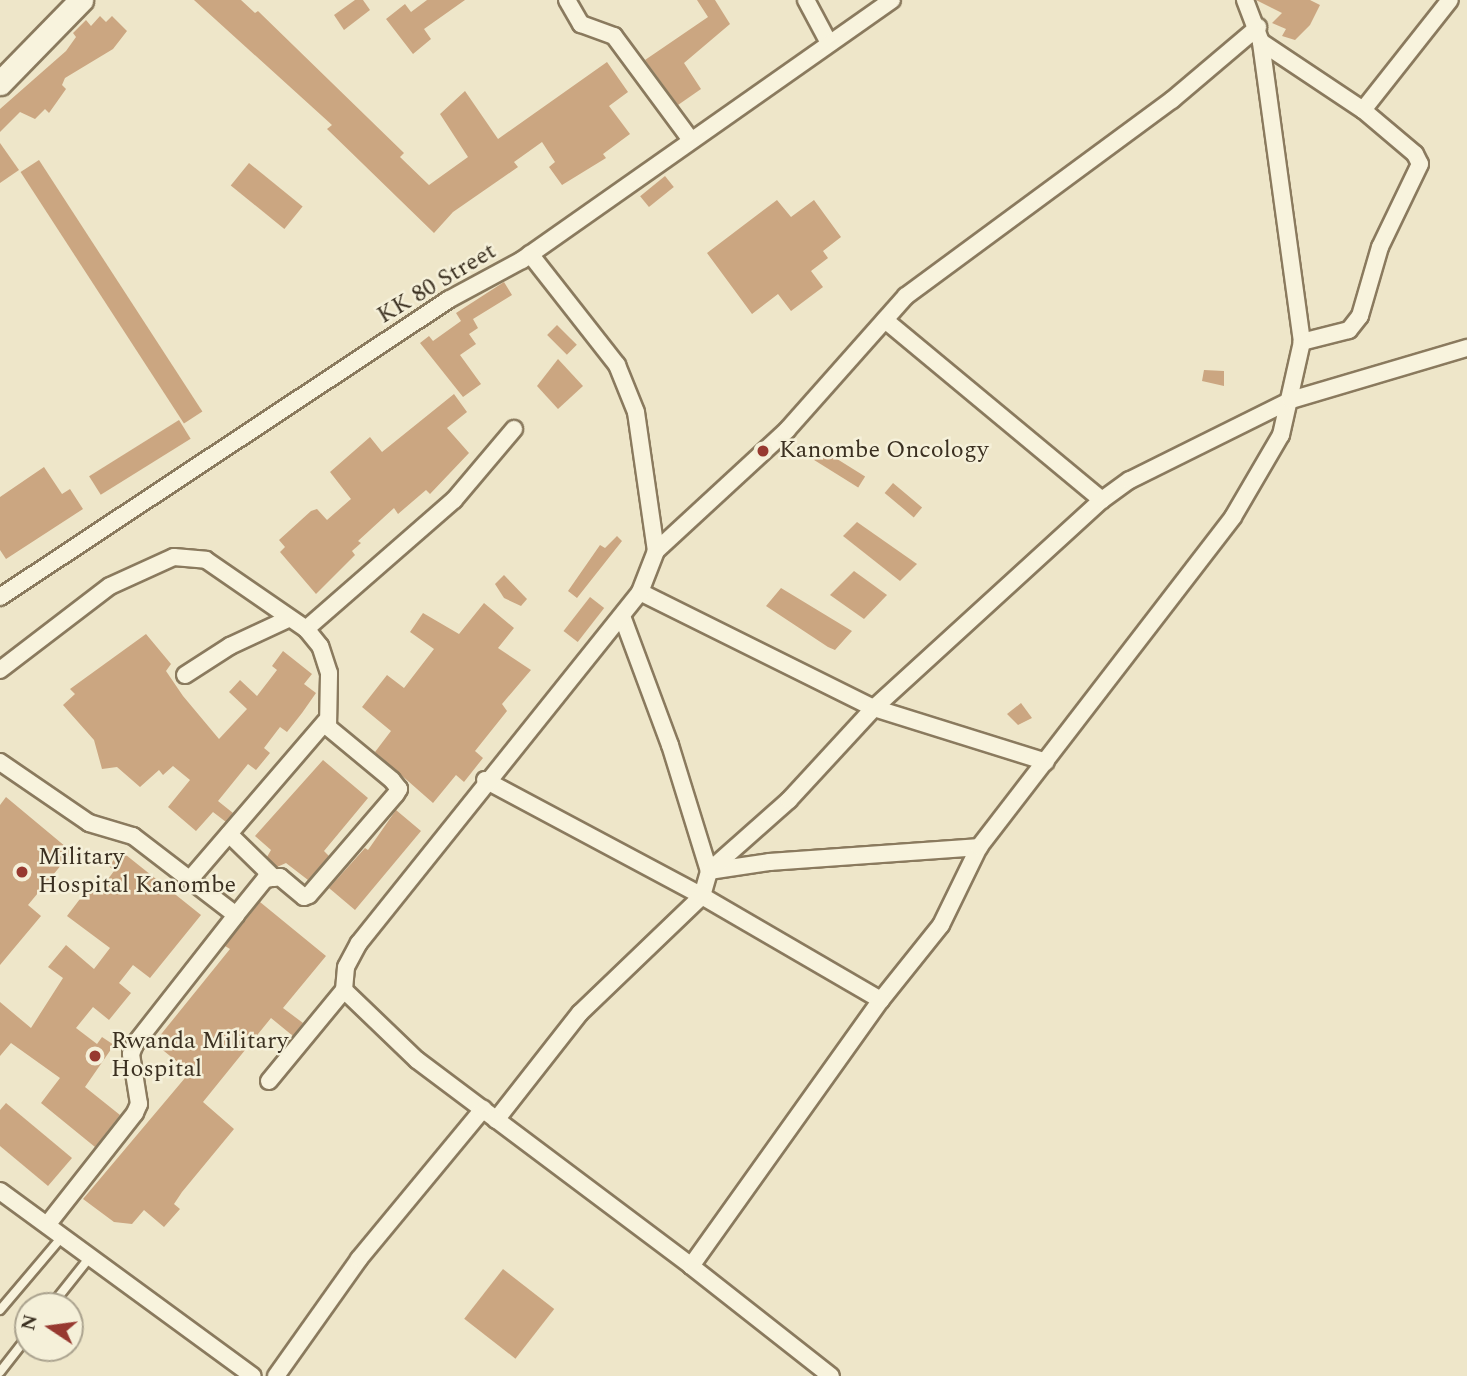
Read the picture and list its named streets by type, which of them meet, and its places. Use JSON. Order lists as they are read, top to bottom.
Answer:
{
  "streets": {
    "street": ["KK 80 Street"]
  },
  "places": ["Kanombe Oncology", "Military Hospital Kanombe", "Rwanda Military Hospital"],
  "north": "left"
}
